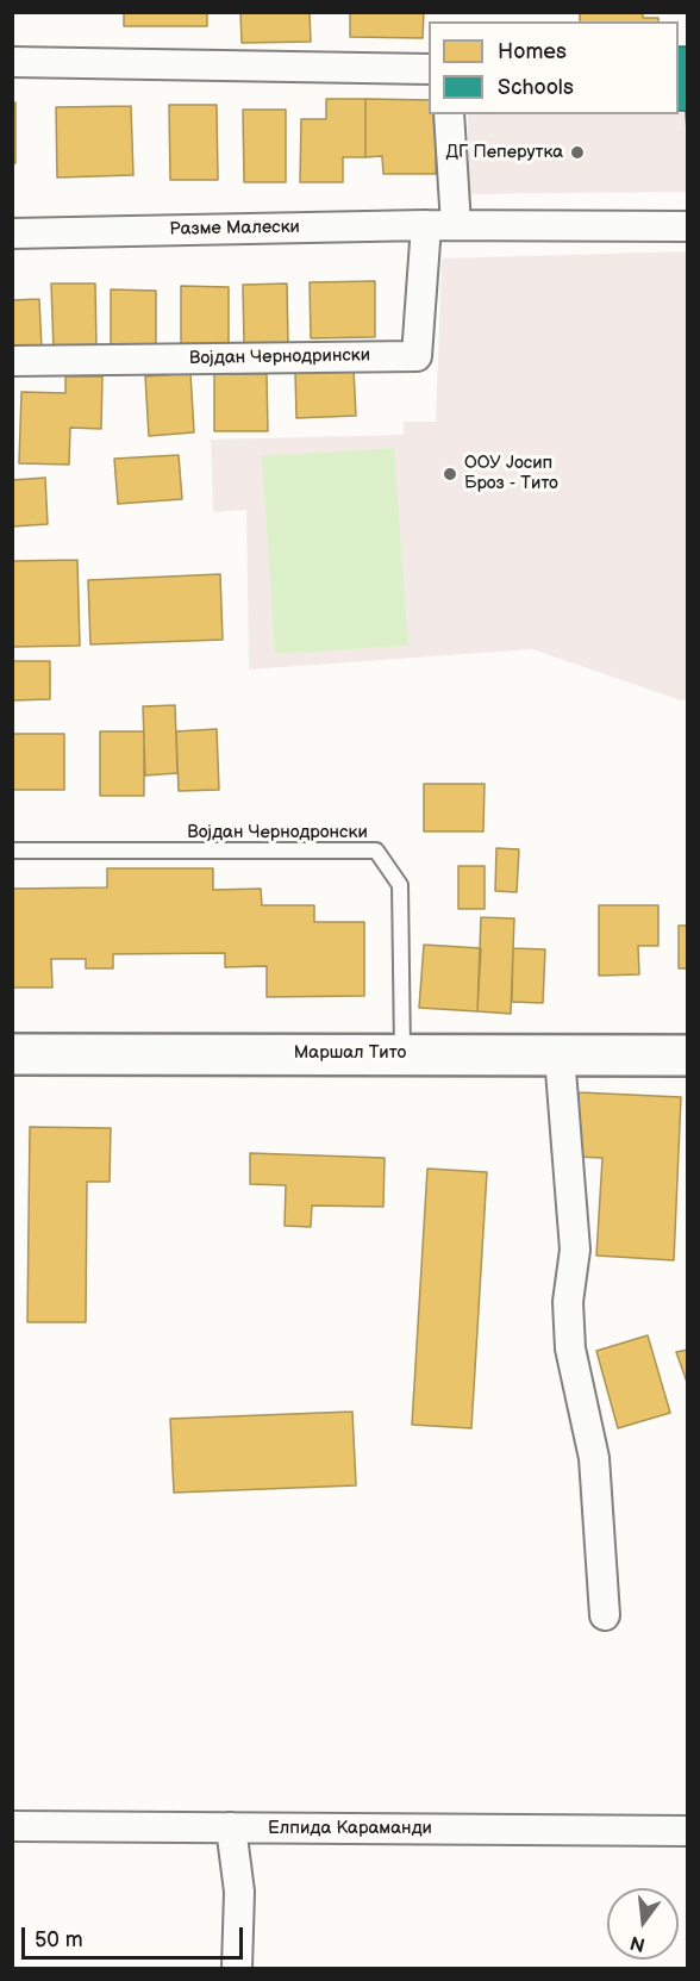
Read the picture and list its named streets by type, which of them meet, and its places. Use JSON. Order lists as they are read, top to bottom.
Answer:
{
  "streets": {
    "street": [
      "Разме Малески",
      "Војдан Чернодрински",
      "Маршал Тито",
      "Елпида Караманди"
    ],
    "lane": ["Војдан Чернодронски"]
  },
  "crossings": [
    ["Разме Малески", "Војдан Чернодрински"],
    ["Војдан Чернодронски", "Маршал Тито"]
  ],
  "places": ["ДГ Пеперутка", "ООУ Јосип Броз - Тито"],
  "legend": ["Homes", "Schools"],
  "scale_bar": "50 m",
  "north": "bottom"
}
